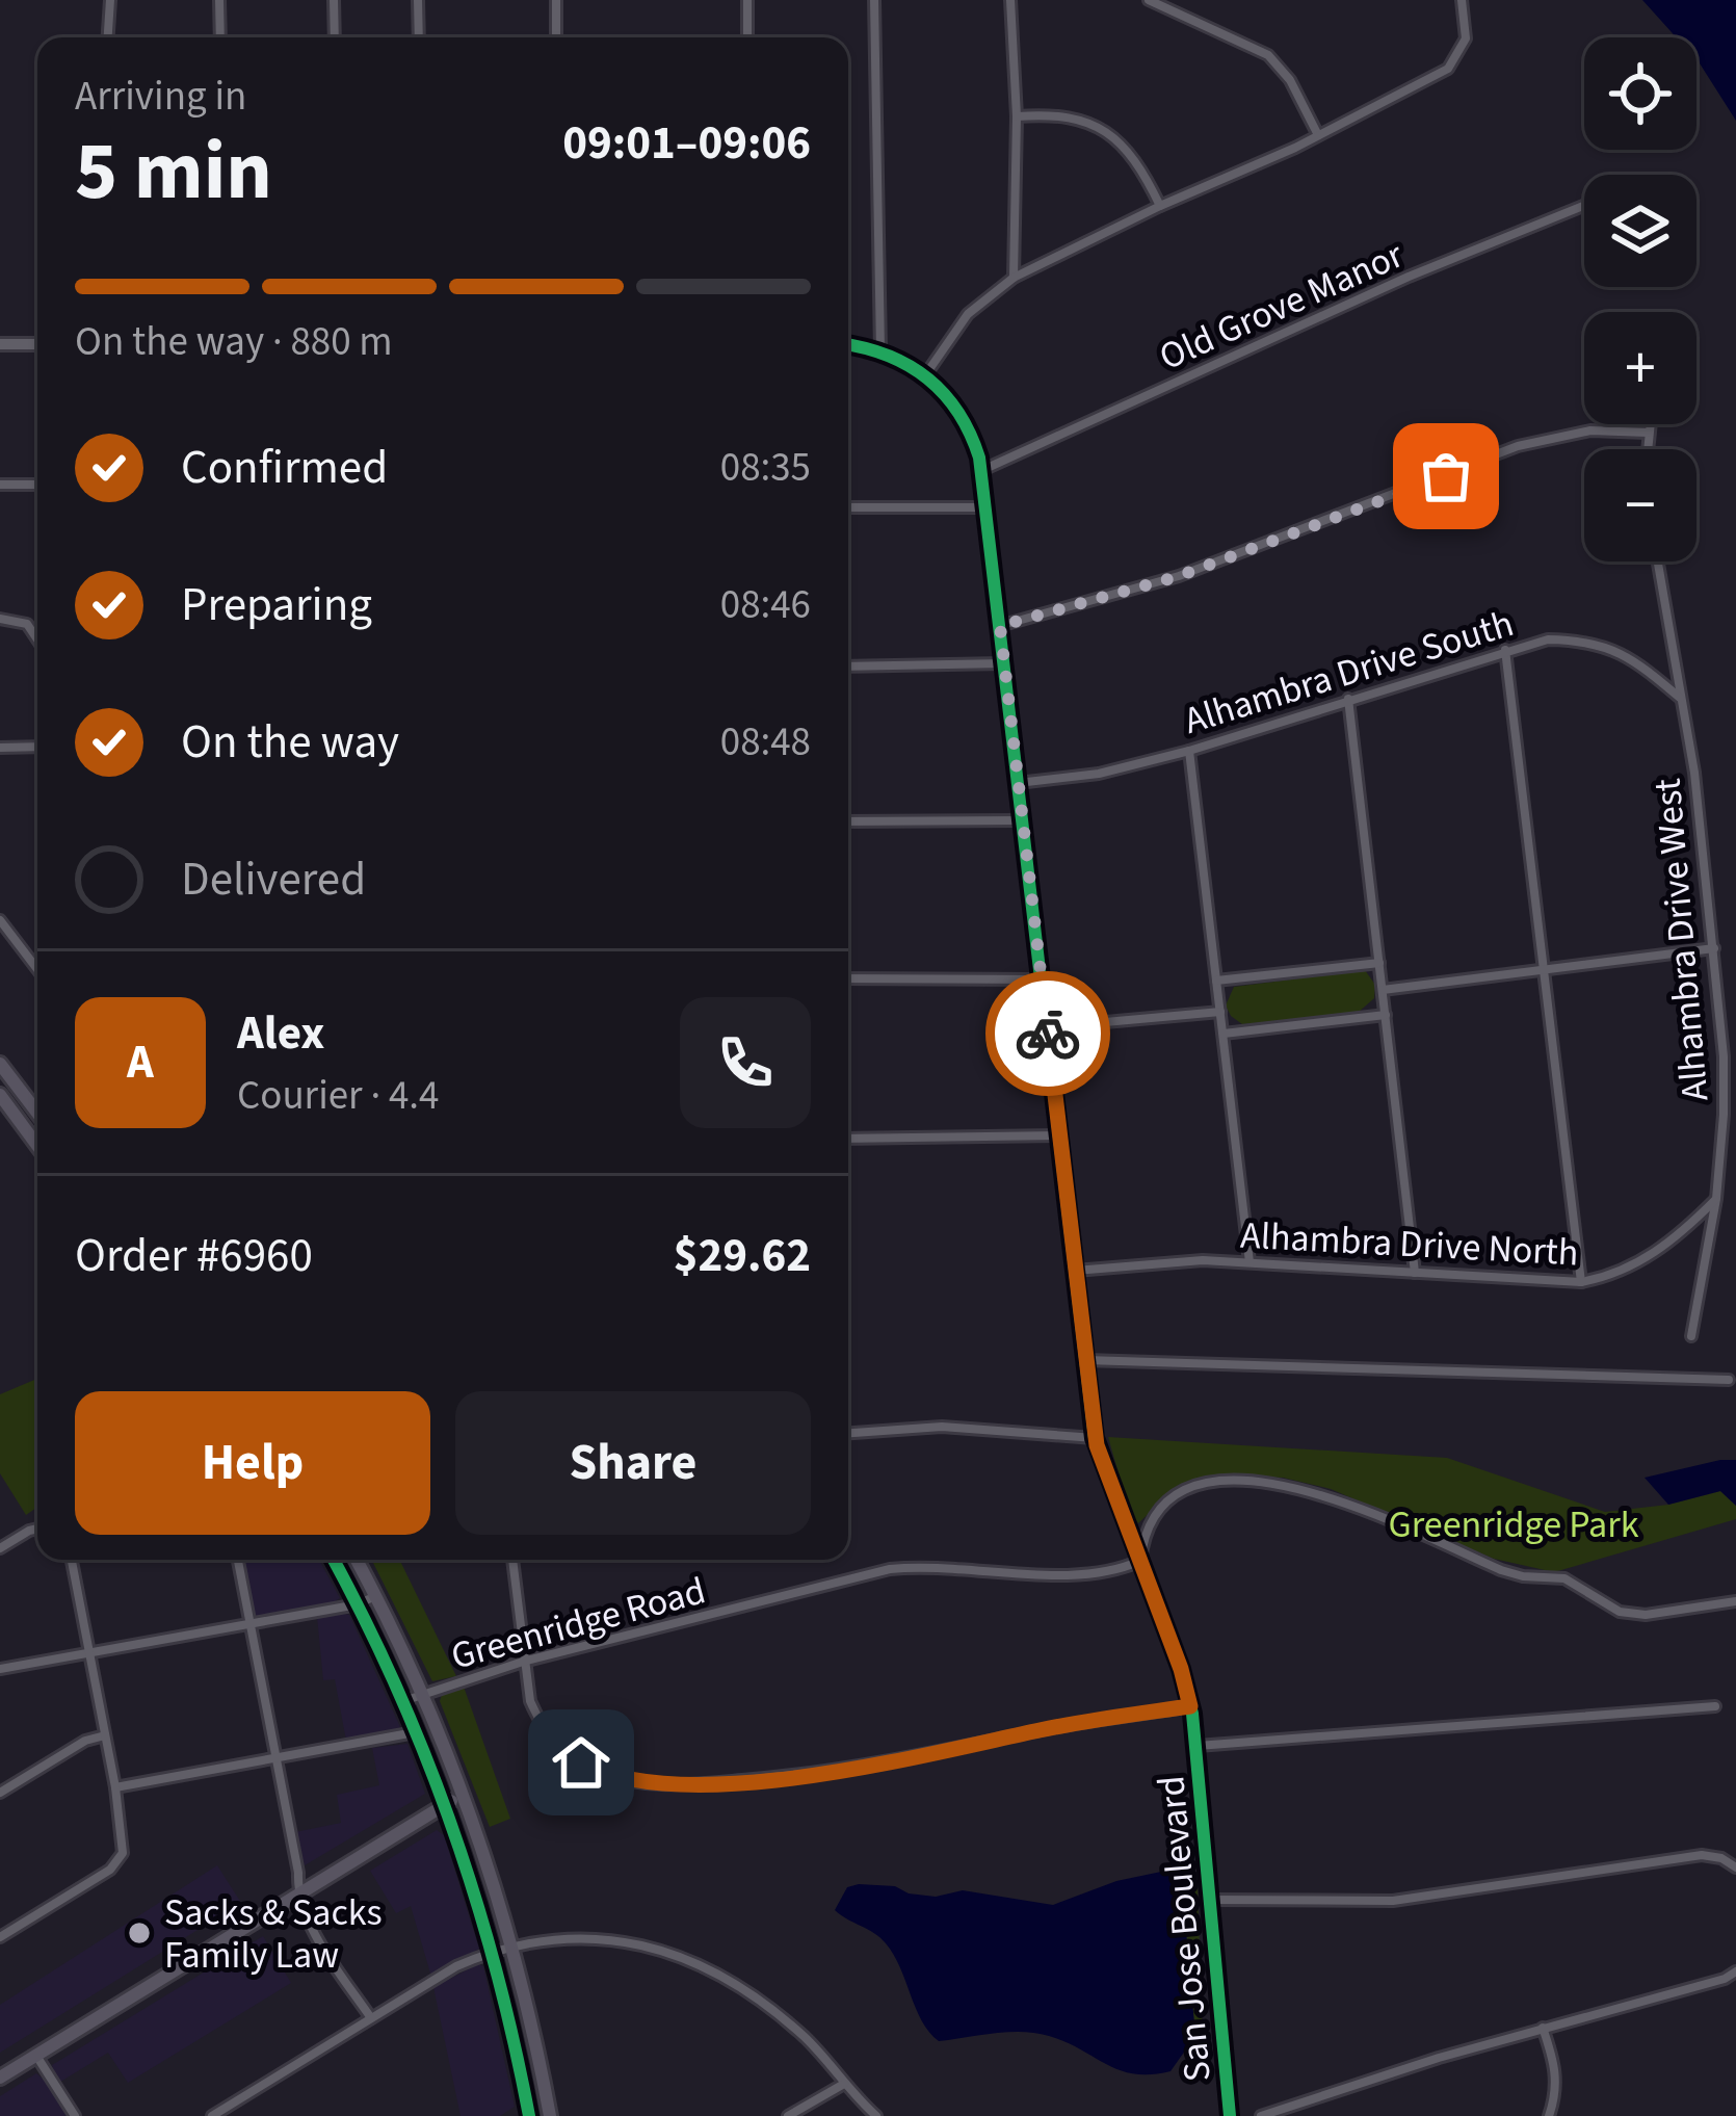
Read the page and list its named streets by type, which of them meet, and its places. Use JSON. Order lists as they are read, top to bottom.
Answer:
{
  "streets": {
    "street": [
      "Old Grove Manor",
      "Alhambra Drive South",
      "Alhambra Drive West",
      "Alhambra Drive North",
      "Greenridge Road",
      "San Jose Boulevard"
    ]
  },
  "crossings": [
    ["Old Grove Manor", "San Jose Boulevard"],
    ["Alhambra Drive South", "Alhambra Drive West"],
    ["Alhambra Drive South", "San Jose Boulevard"],
    ["Alhambra Drive West", "Alhambra Drive North"],
    ["Alhambra Drive North", "San Jose Boulevard"],
    ["Greenridge Road", "San Jose Boulevard"]
  ],
  "parks": ["Greenridge Park"],
  "places": ["Sacks & Sacks Family Law"],
  "page": {
    "map_buttons": ["+", "−"],
    "heading": ["5 min", "Arriving in", "09:01–09:06"],
    "panel": [
      "Alex",
      "Courier · 4.4",
      "Order #6960",
      "$29.62"
    ],
    "bar": "On the way · 880 m",
    "list": [
      ["Confirmed", "08:35"],
      ["Preparing", "08:46"],
      ["On the way", "08:48"],
      "Delivered"
    ],
    "round": "A",
    "buttons": ["Help", "Share"]
  }
}
